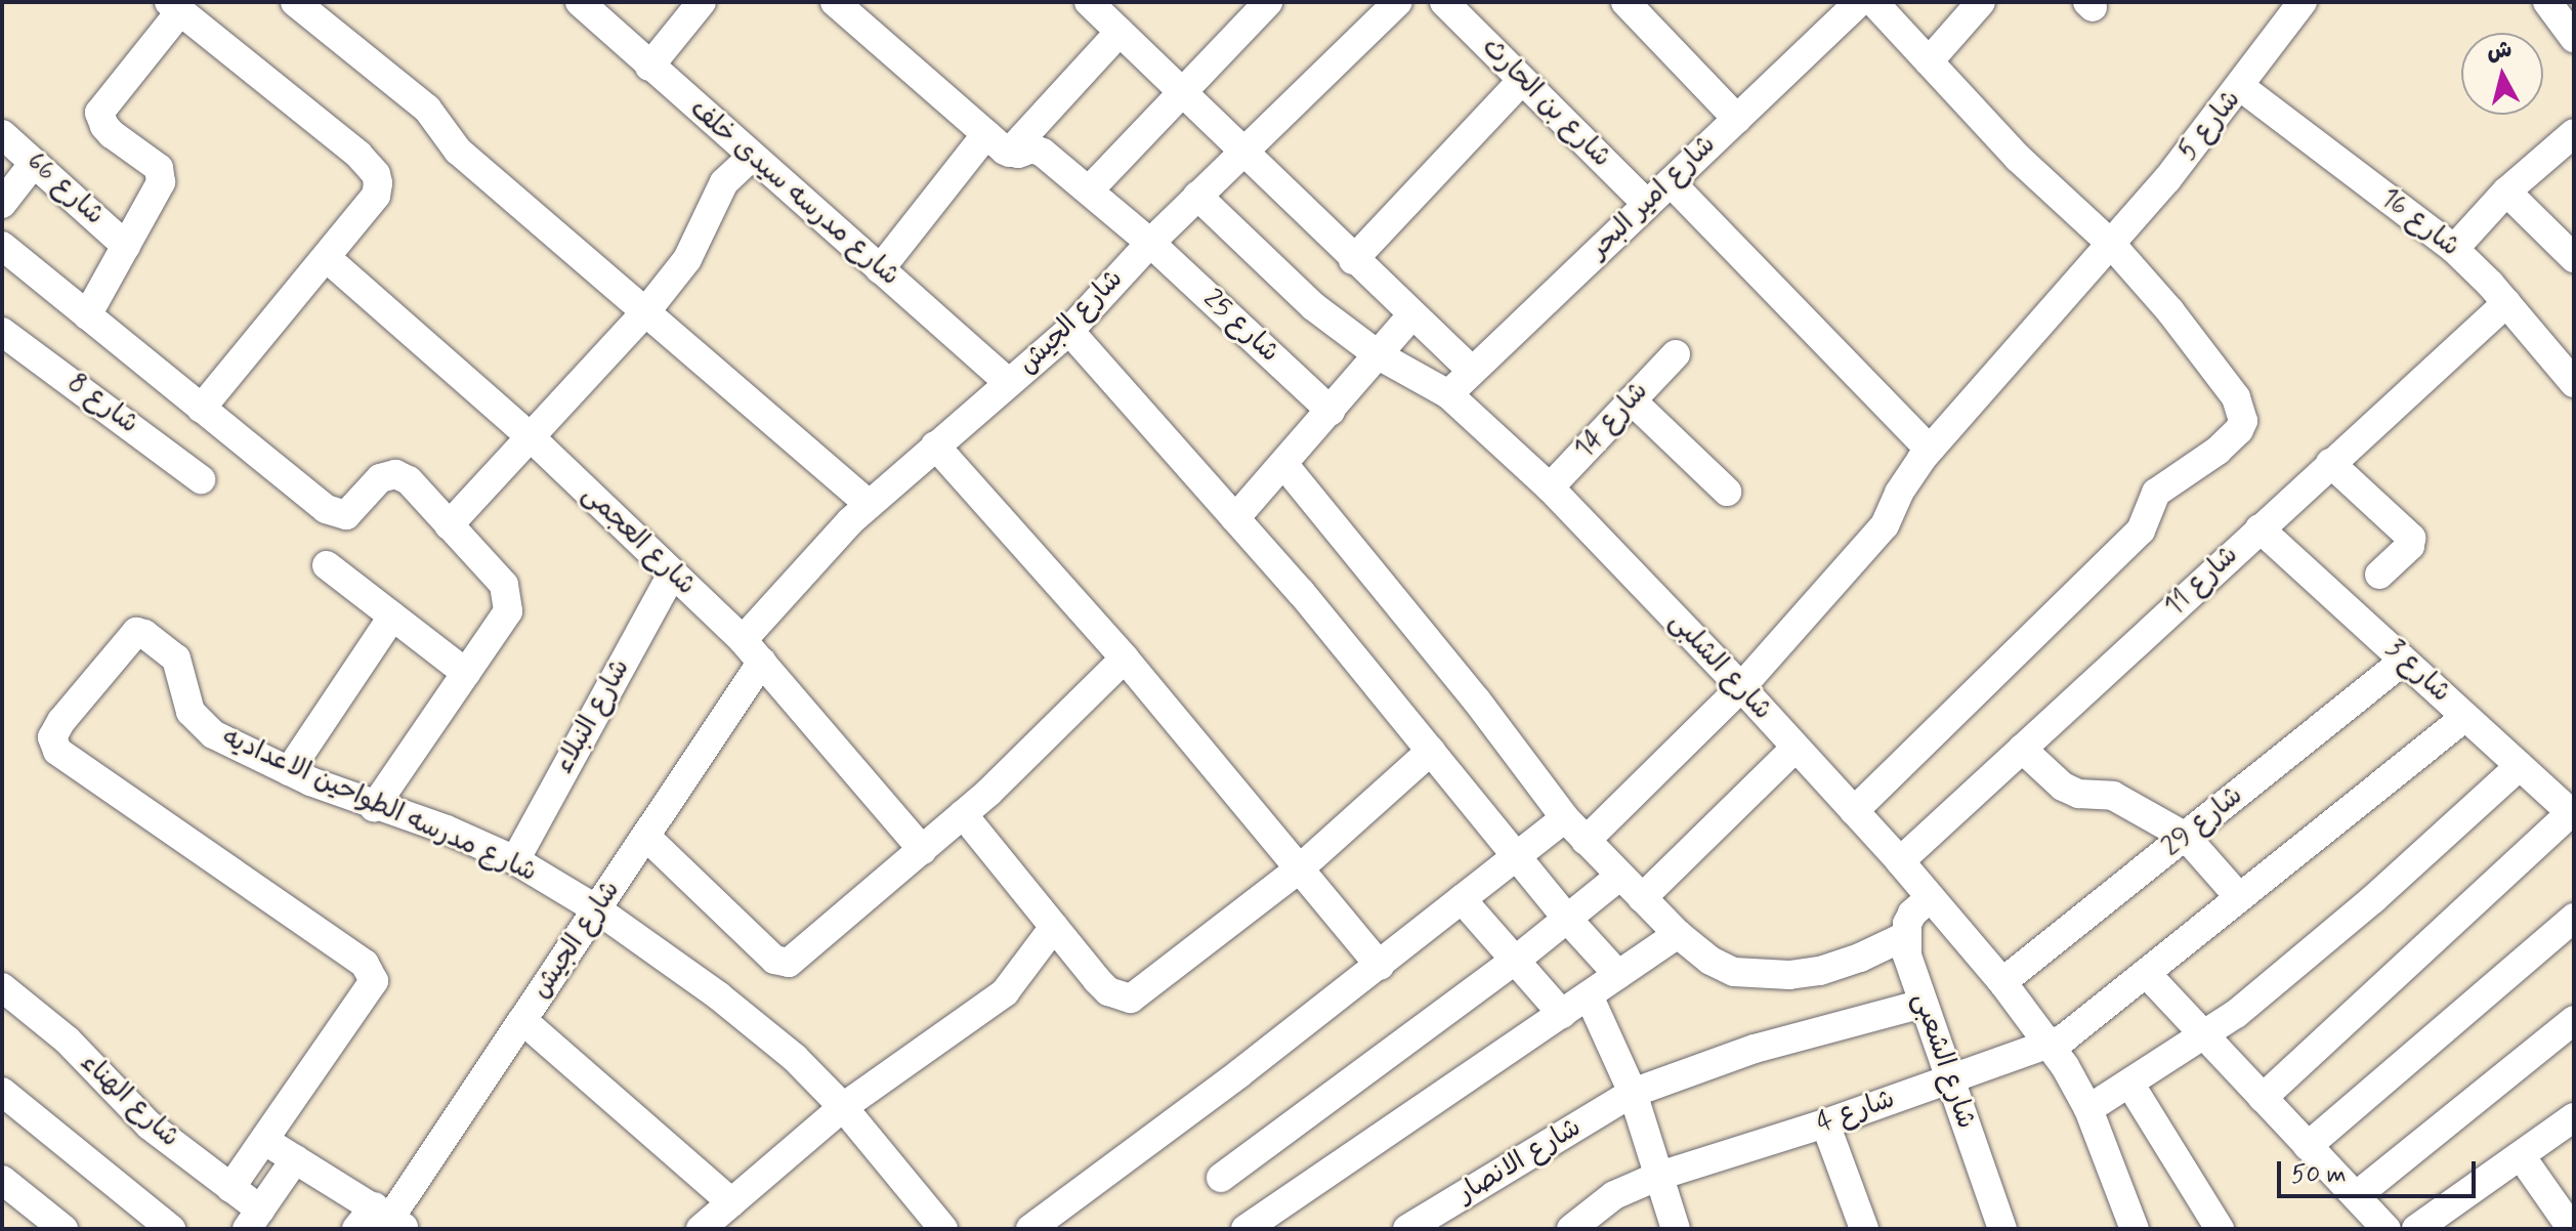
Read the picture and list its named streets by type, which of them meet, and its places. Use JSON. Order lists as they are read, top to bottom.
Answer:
{
  "streets": {
    "street": [
      "شارع بن الحارث",
      "شارع 5",
      "شارع 66",
      "شارع مدرسه سيدى خلف",
      "شارع امير البحر",
      "شارع 16",
      "شارع الجيش",
      "شارع 25",
      "شارع 8",
      "شارع 14",
      "شارع العجمى",
      "شارع 11",
      "شارع الشلبى",
      "شارع 3",
      "شارع النبلاء",
      "شارع مدرسه الطواحين الاعداديه",
      "شارع 29",
      "شارع الشعبى",
      "شارع الهناء",
      "شارع 4",
      "شارع الانصار"
    ]
  },
  "crossings": [
    ["شارع بن الحارث", "شارع امير البحر"],
    ["شارع 5", "شارع 16"],
    ["شارع 5", "شارع الشلبى"],
    ["شارع مدرسه سيدى خلف", "شارع الجيش"],
    ["شارع امير البحر", "شارع الشلبى"],
    ["شارع 16", "شارع 11"],
    ["شارع الجيش", "شارع 25"],
    ["شارع الجيش", "شارع العجمى"],
    ["شارع الجيش", "شارع الشلبى"],
    ["شارع الجيش", "شارع مدرسه الطواحين الاعداديه"],
    ["شارع 14", "شارع الشلبى"],
    ["شارع العجمى", "شارع النبلاء"],
    ["شارع 11", "شارع الشلبى"],
    ["شارع 11", "شارع 3"],
    ["شارع الشلبى", "شارع 29"],
    ["شارع الشلبى", "شارع 4"],
    ["شارع 3", "شارع 29"],
    ["شارع 3", "شارع 4"],
    ["شارع النبلاء", "شارع مدرسه الطواحين الاعداديه"],
    ["شارع الشعبى", "شارع 4"],
    ["شارع الشعبى", "شارع الانصار"]
  ],
  "scale_bar": "50 m",
  "north": "top"
}
